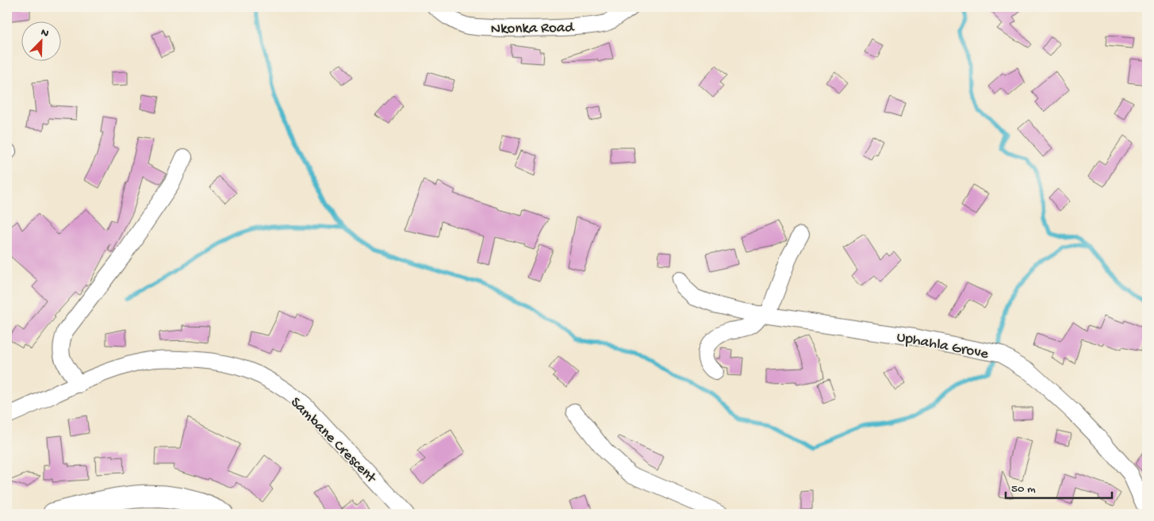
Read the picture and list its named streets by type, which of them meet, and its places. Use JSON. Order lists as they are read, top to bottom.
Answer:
{
  "streets": {
    "street": ["Nkonka Road", "Uphahla Grove", "Sambane Crescent"]
  },
  "scale_bar": "50 m",
  "north": "top right"
}
